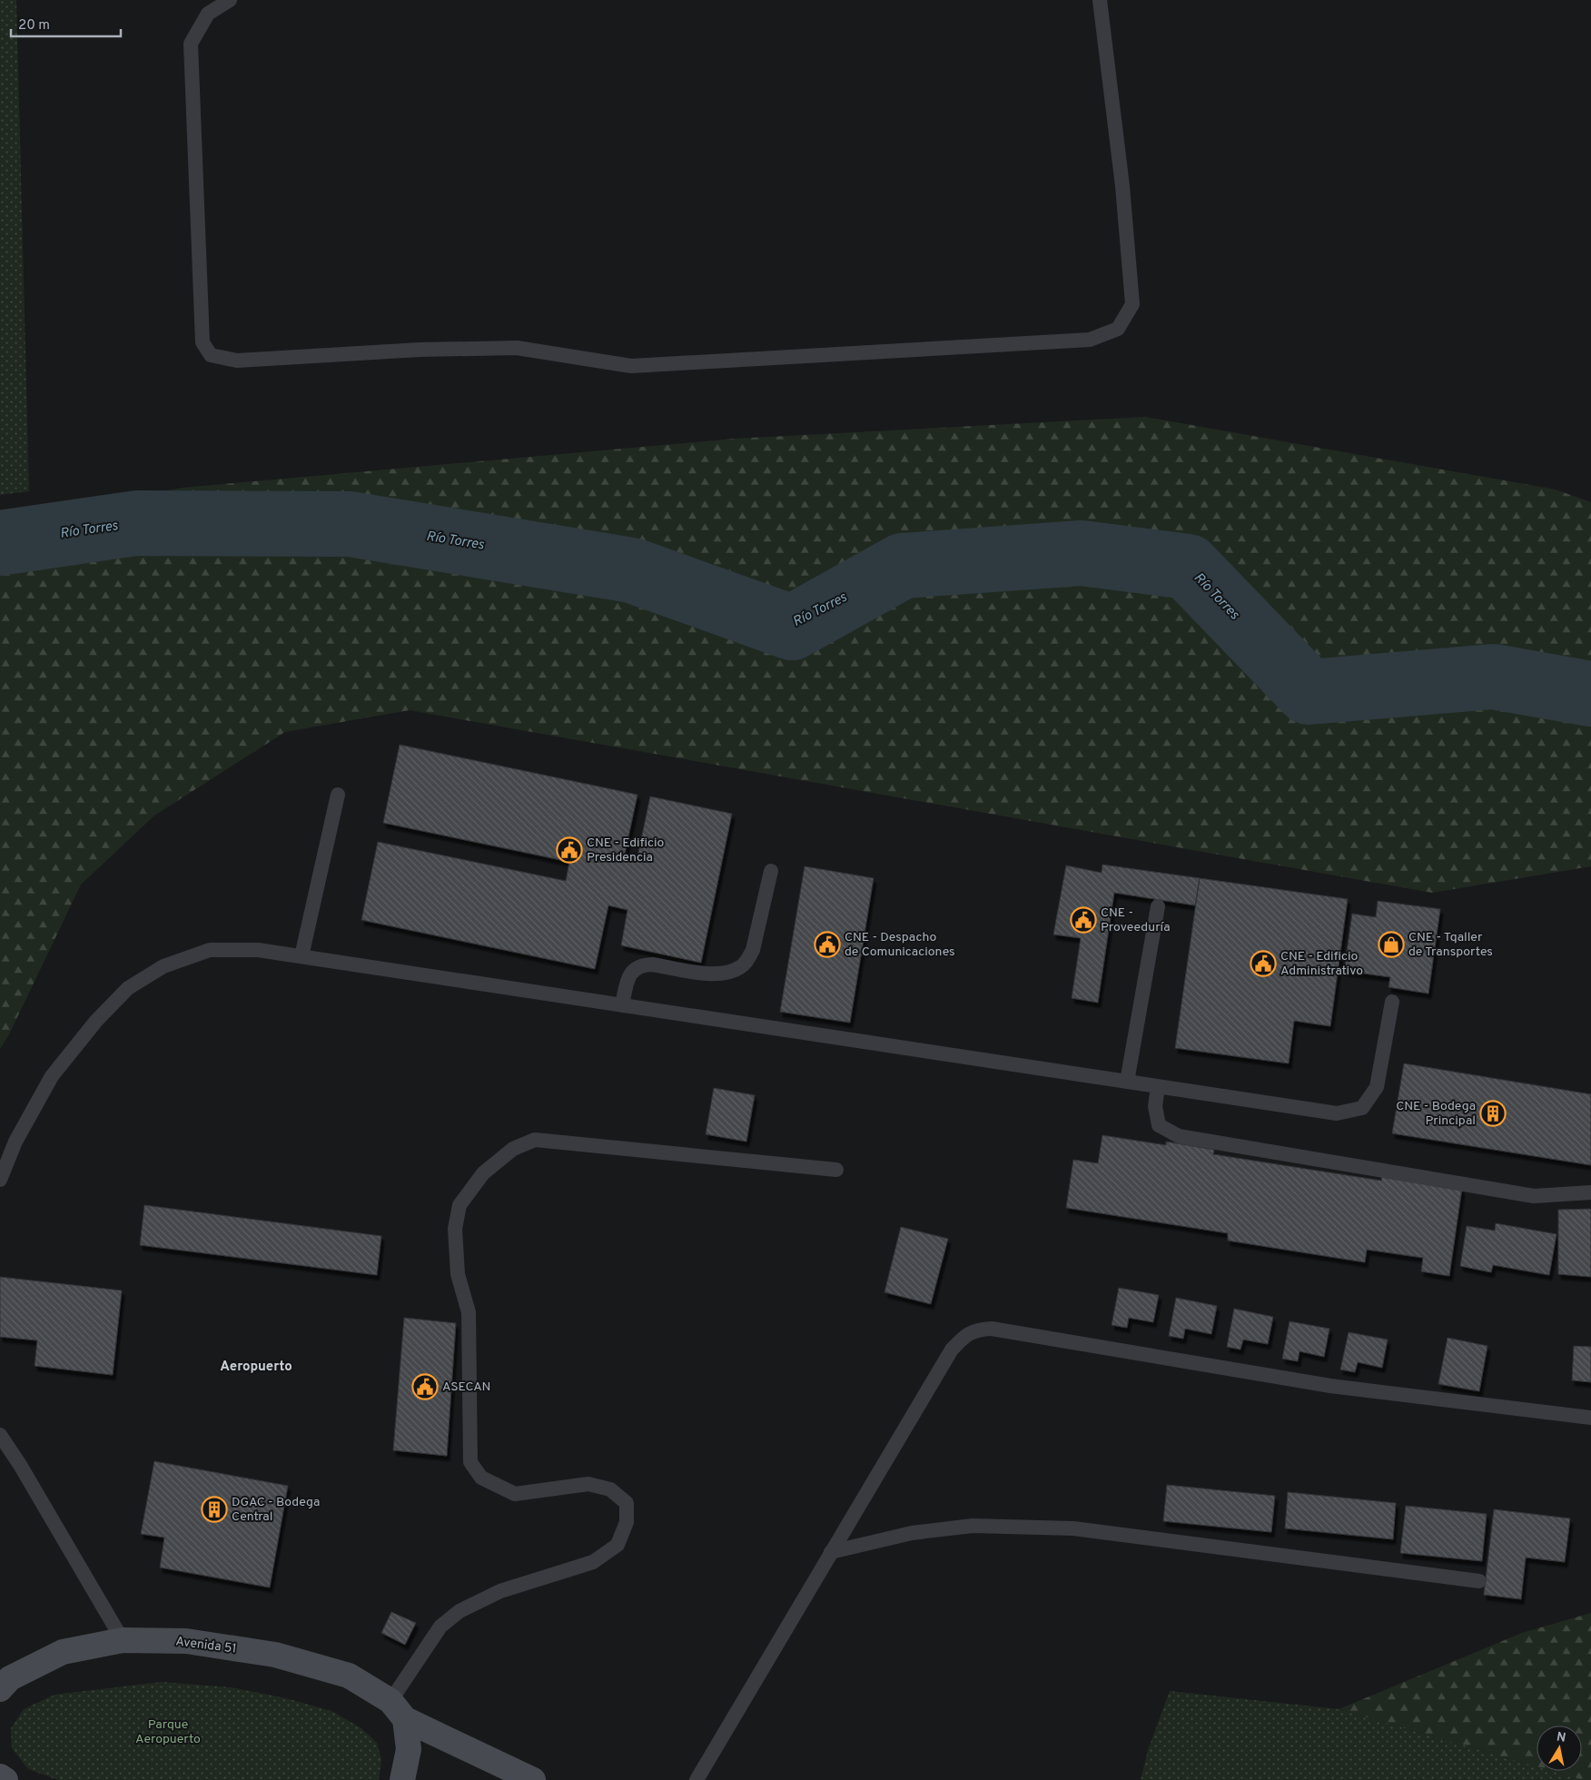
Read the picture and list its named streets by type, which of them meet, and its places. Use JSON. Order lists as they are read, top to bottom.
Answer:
{
  "streets": {
    "main road": ["Avenida 51"]
  },
  "districts": ["Aeropuerto"],
  "water": ["Río Torres"],
  "parks": ["Parque Aeropuerto"],
  "places": {
    "public building": [
      "CNE - Edificio Presidencia",
      "CNE - Proveeduría",
      "CNE - Despacho de Comunicaciones",
      "CNE - Edificio Administrativo",
      "ASECAN"
    ],
    "shop": ["CNE - Tqaller de Transportes"],
    "building": ["CNE - Bodega Principal", "DGAC - Bodega Central"]
  },
  "scale_bar": "20 m",
  "north": "top"
}
